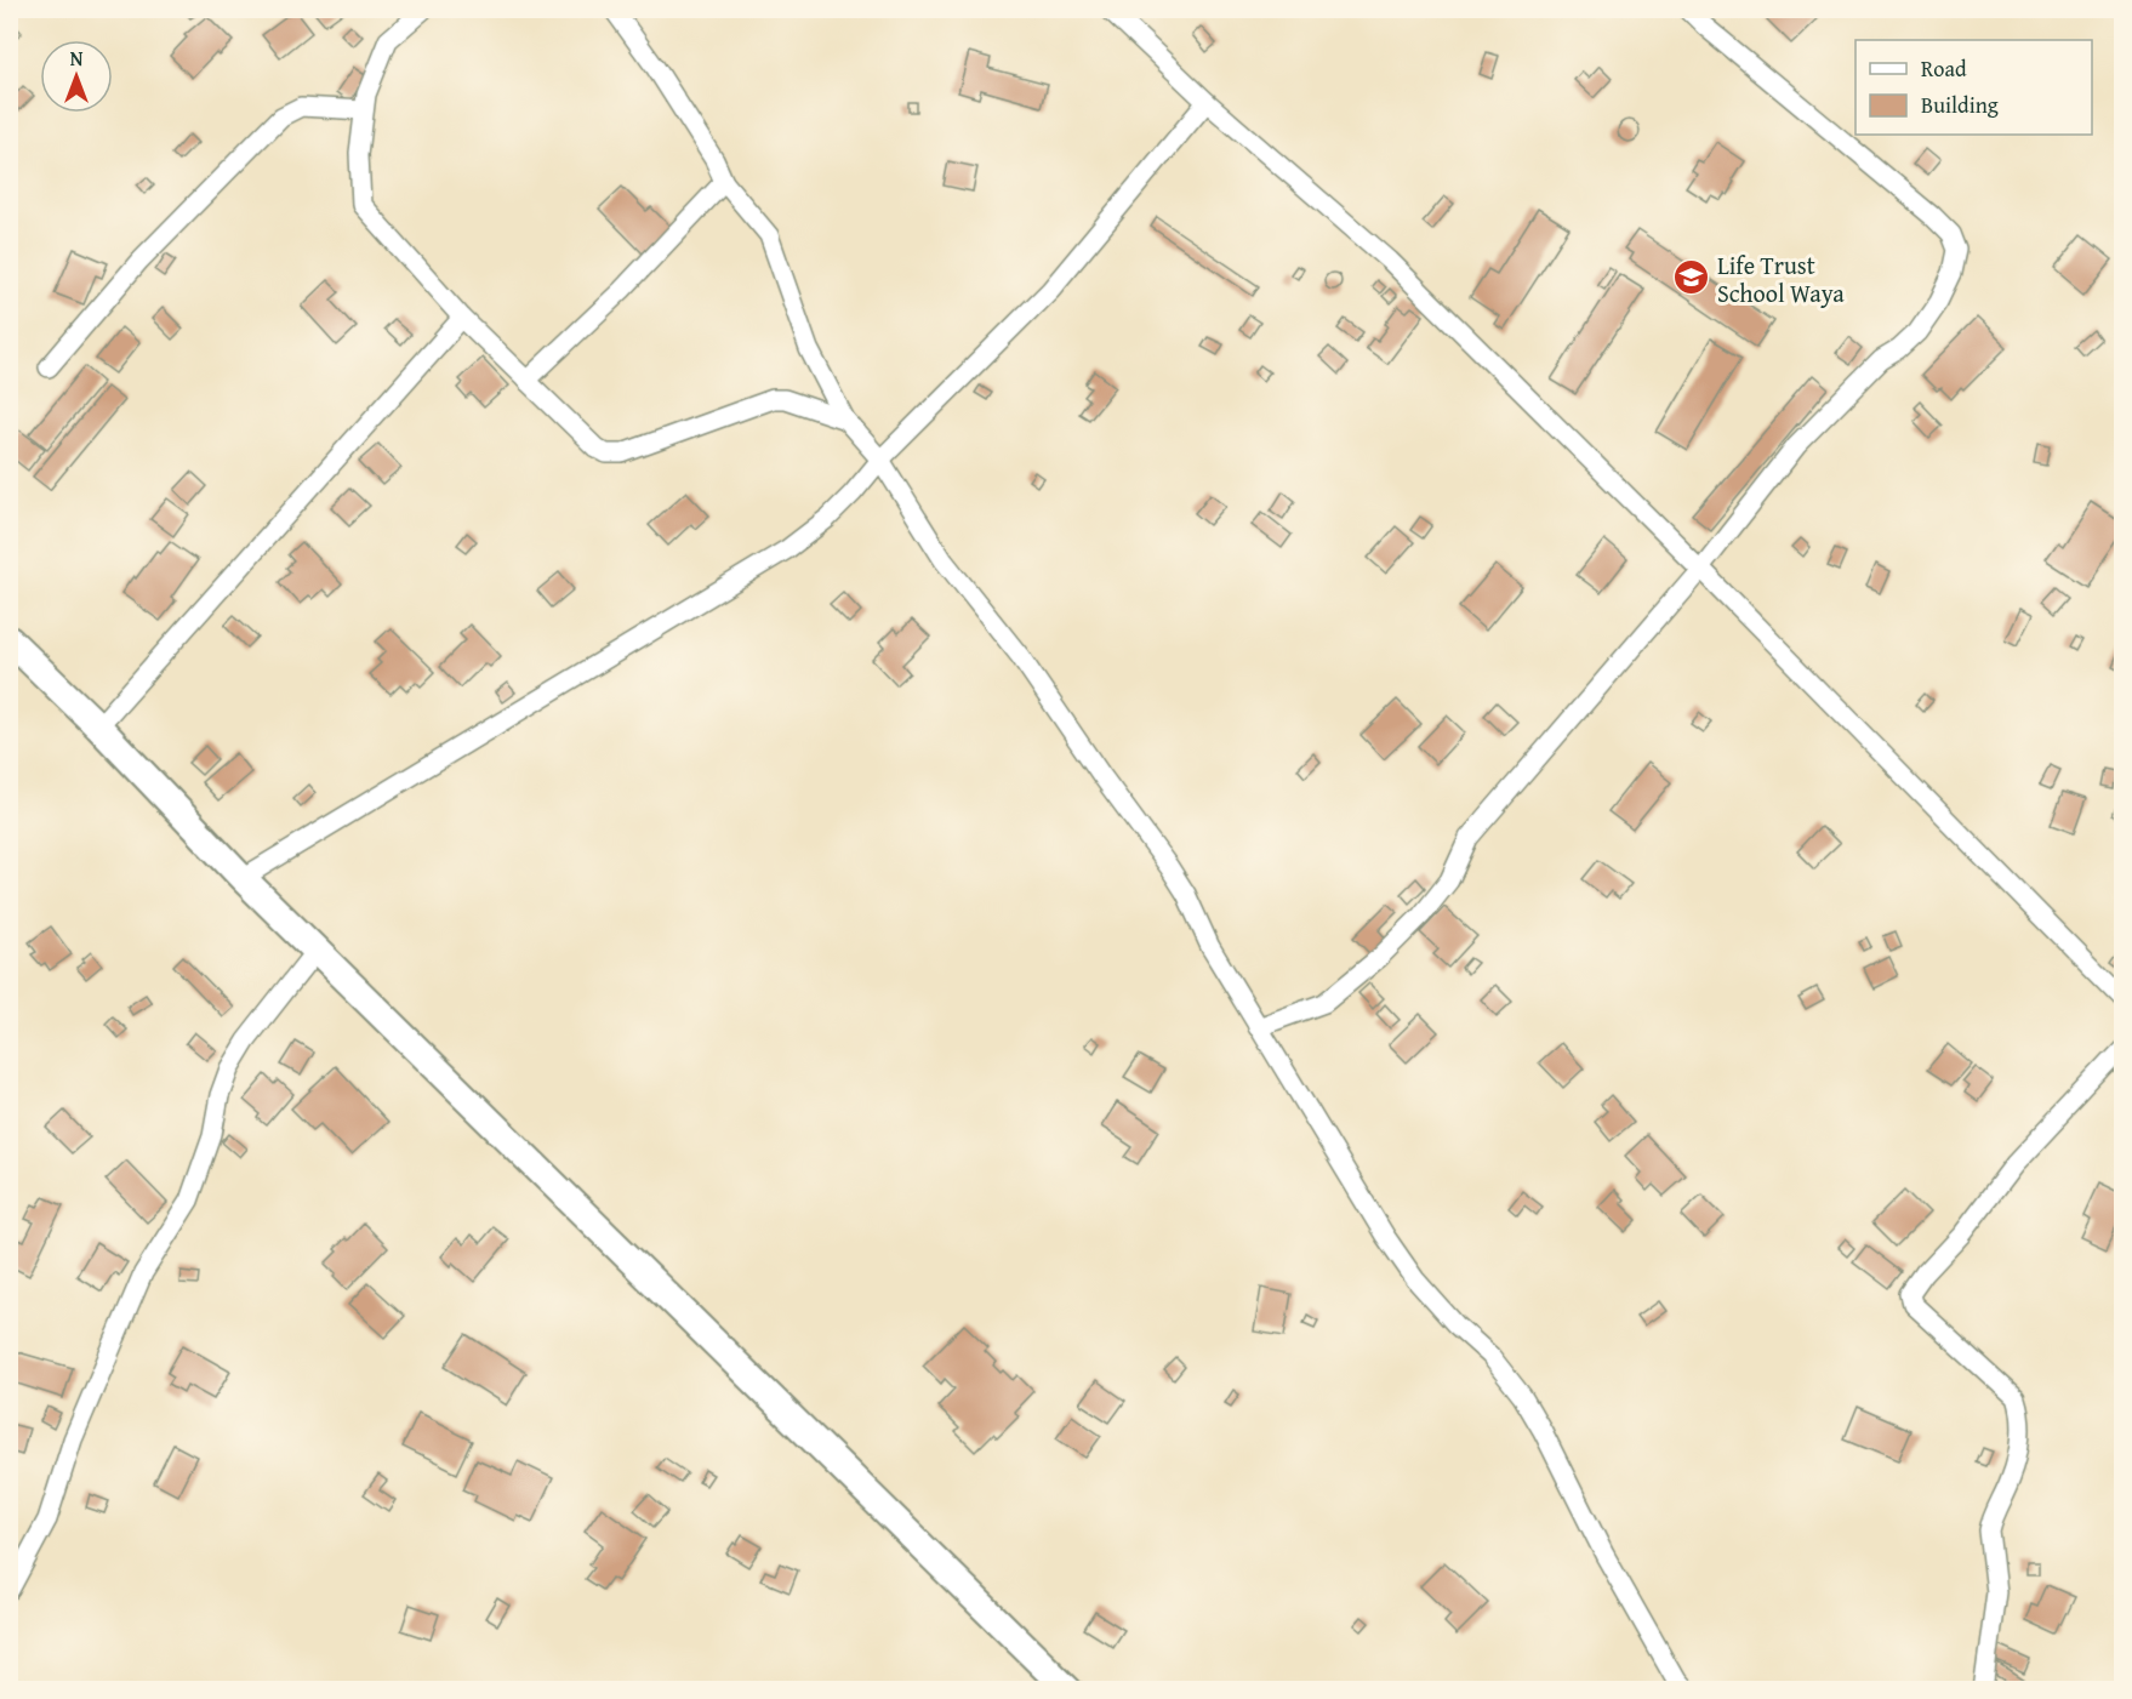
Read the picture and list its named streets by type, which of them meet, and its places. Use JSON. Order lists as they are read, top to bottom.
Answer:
{
  "places": {
    "school or university": ["Life Trust School Waya"]
  },
  "legend": ["Road", "Building"],
  "north": "top"
}
